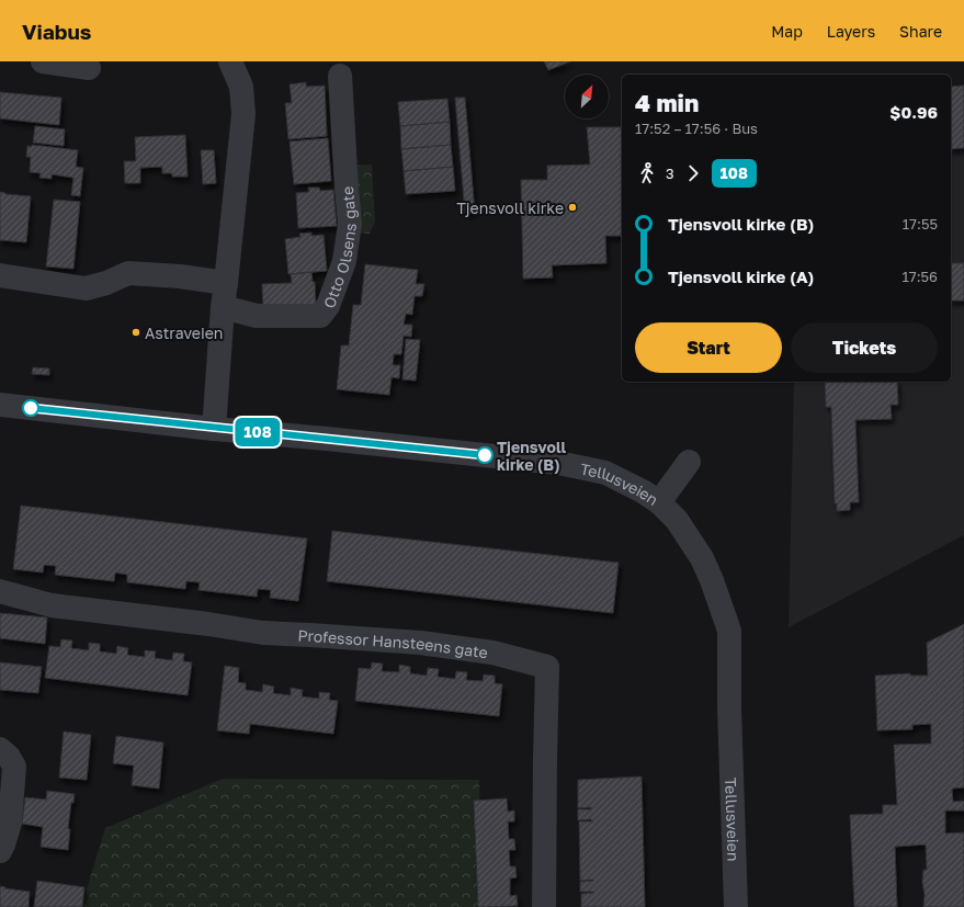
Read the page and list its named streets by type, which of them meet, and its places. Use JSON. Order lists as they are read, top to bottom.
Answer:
{
  "streets": {
    "street": ["Otto Olsens gate", "Tellusveien", "Professor Hansteens gate"]
  },
  "places": ["Tjensvoll kirke", "Astraveien", "Tjensvoll kirke (B)"],
  "lines": ["bus line 108"],
  "north": "top right",
  "page": {
    "header": "Viabus",
    "nav": ["Map", "Layers", "Share"],
    "on_map": "108",
    "heading": ["4 min", "17:52 – 17:56 · Bus", "$0.96"],
    "legs": ["3", "108"],
    "list": [
      {
        "name": "Tjensvoll kirke (B)",
        "value": "17:55"
      },
      {
        "name": "Tjensvoll kirke (A)",
        "value": "17:56"
      }
    ],
    "buttons": ["Start", "Tickets"]
  }
}
